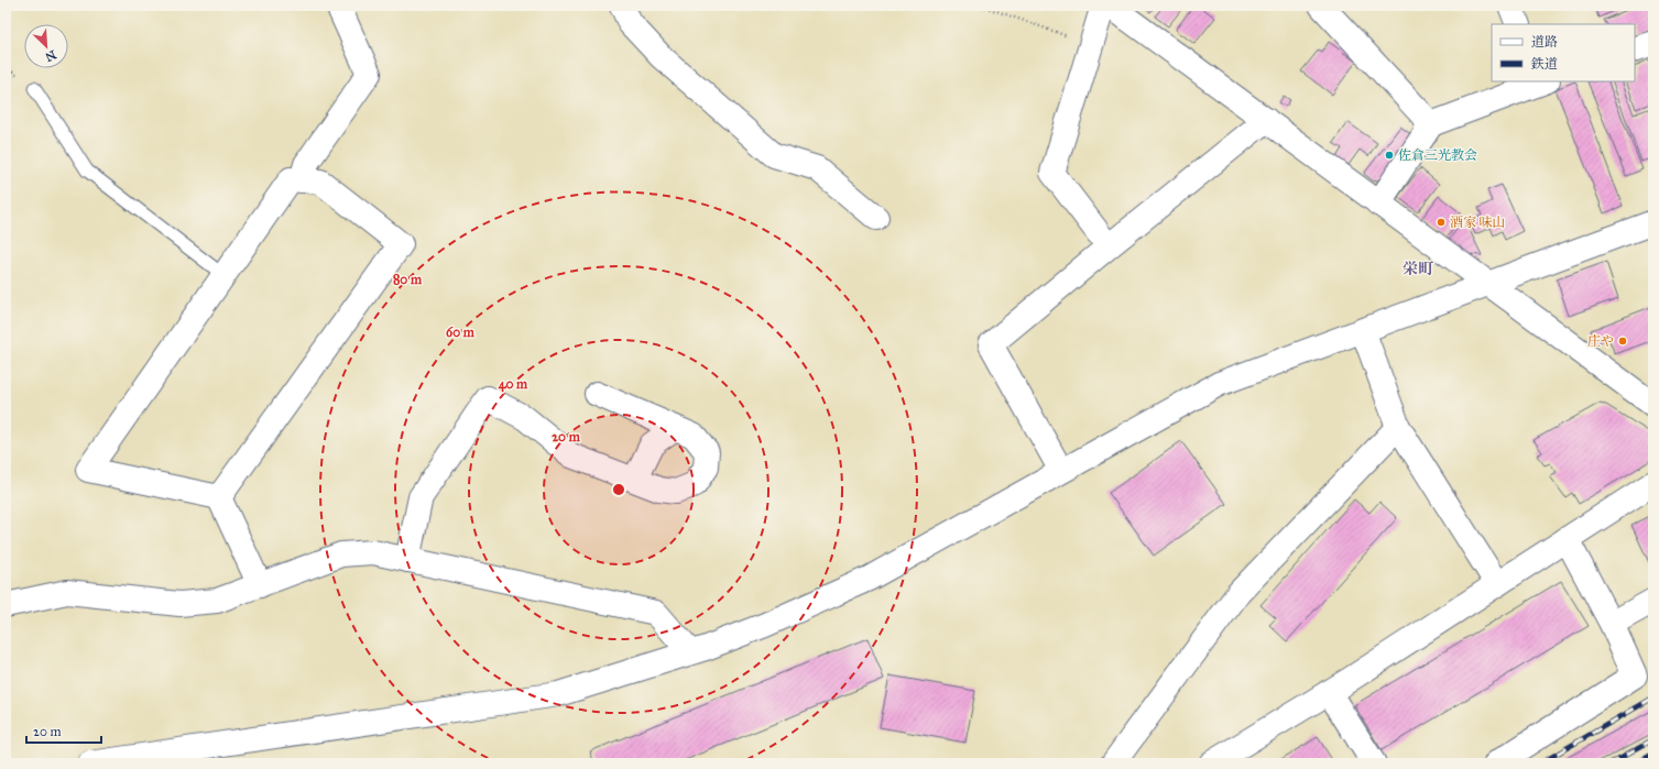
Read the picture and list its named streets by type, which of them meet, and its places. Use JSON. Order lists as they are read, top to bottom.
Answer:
{
  "districts": ["栄町"],
  "places": ["佐倉三光教会", "酒家 味山", "庄や"],
  "legend": ["道路", "鉄道"],
  "scale_bar": "20 m",
  "north": "bottom right",
  "rings": [
    "80 m",
    "60 m",
    "40 m",
    "20 m"
  ]
}
